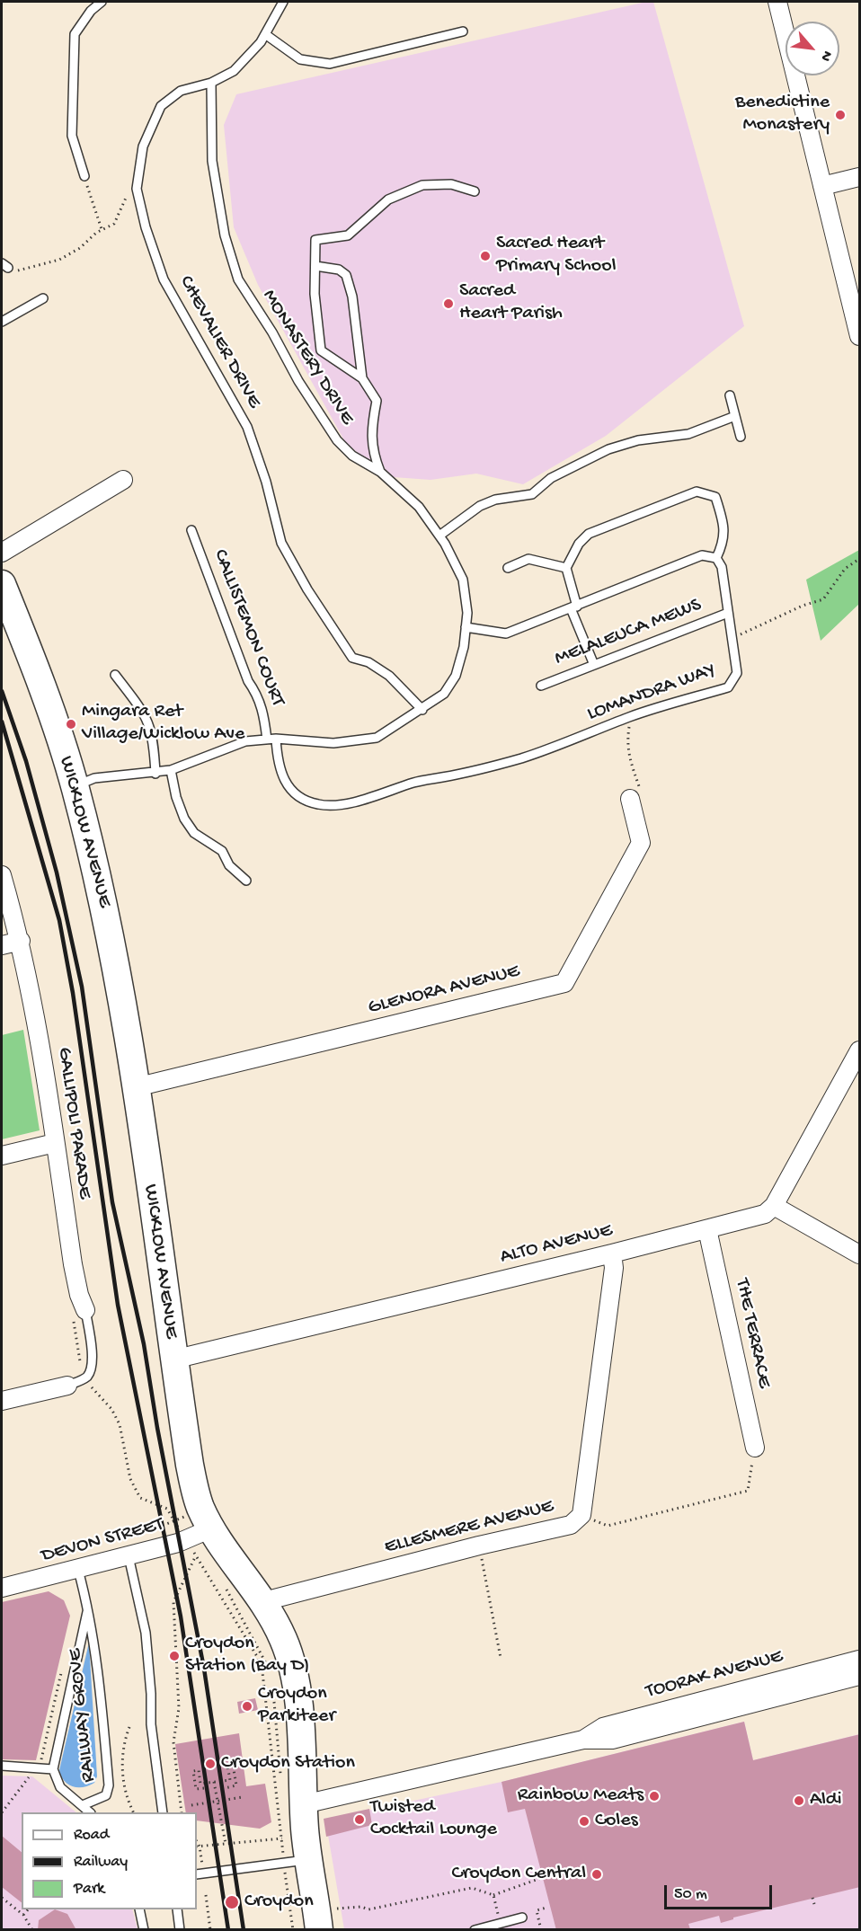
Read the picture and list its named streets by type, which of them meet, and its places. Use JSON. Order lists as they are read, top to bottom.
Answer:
{
  "streets": {
    "main road": ["WICKLOW AVENUE"],
    "street": [
      "GLENORA AVENUE",
      "GALLIPOLI PARADE",
      "ALTO AVENUE",
      "THE TERRACE",
      "ELLESMERE AVENUE",
      "DEVON STREET",
      "TOORAK AVENUE"
    ],
    "lane": [
      "CHEVALIER DRIVE",
      "MONASTERY DRIVE",
      "CALLISTEMON COURT",
      "MELALEUCA MEWS",
      "LOMANDRA WAY",
      "RAILWAY GROVE"
    ]
  },
  "crossings": [
    ["CHEVALIER DRIVE", "MONASTERY DRIVE"],
    ["MONASTERY DRIVE", "CALLISTEMON COURT"],
    ["MONASTERY DRIVE", "LOMANDRA WAY"],
    ["MONASTERY DRIVE", "WICKLOW AVENUE"],
    ["CALLISTEMON COURT", "LOMANDRA WAY"],
    ["MELALEUCA MEWS", "LOMANDRA WAY"],
    ["WICKLOW AVENUE", "GLENORA AVENUE"],
    ["WICKLOW AVENUE", "ALTO AVENUE"],
    ["WICKLOW AVENUE", "ELLESMERE AVENUE"],
    ["WICKLOW AVENUE", "DEVON STREET"],
    ["WICKLOW AVENUE", "TOORAK AVENUE"],
    ["ALTO AVENUE", "THE TERRACE"],
    ["ALTO AVENUE", "ELLESMERE AVENUE"],
    ["DEVON STREET", "RAILWAY GROVE"]
  ],
  "places": [
    "Benedictine Monastery",
    "Sacred Heart Primary School",
    "Sacred Heart Parish",
    "Mingara Ret Village/Wicklow Ave",
    "Croydon Station (Bay D)",
    "Croydon Parkiteer",
    "Croydon Station",
    "Rainbow Meats",
    "Aldi",
    "Twisted Cocktail Lounge",
    "Coles",
    "Croydon Central",
    "Croydon"
  ],
  "legend": ["Road", "Railway", "Park"],
  "scale_bar": "50 m",
  "north": "bottom right"
}
